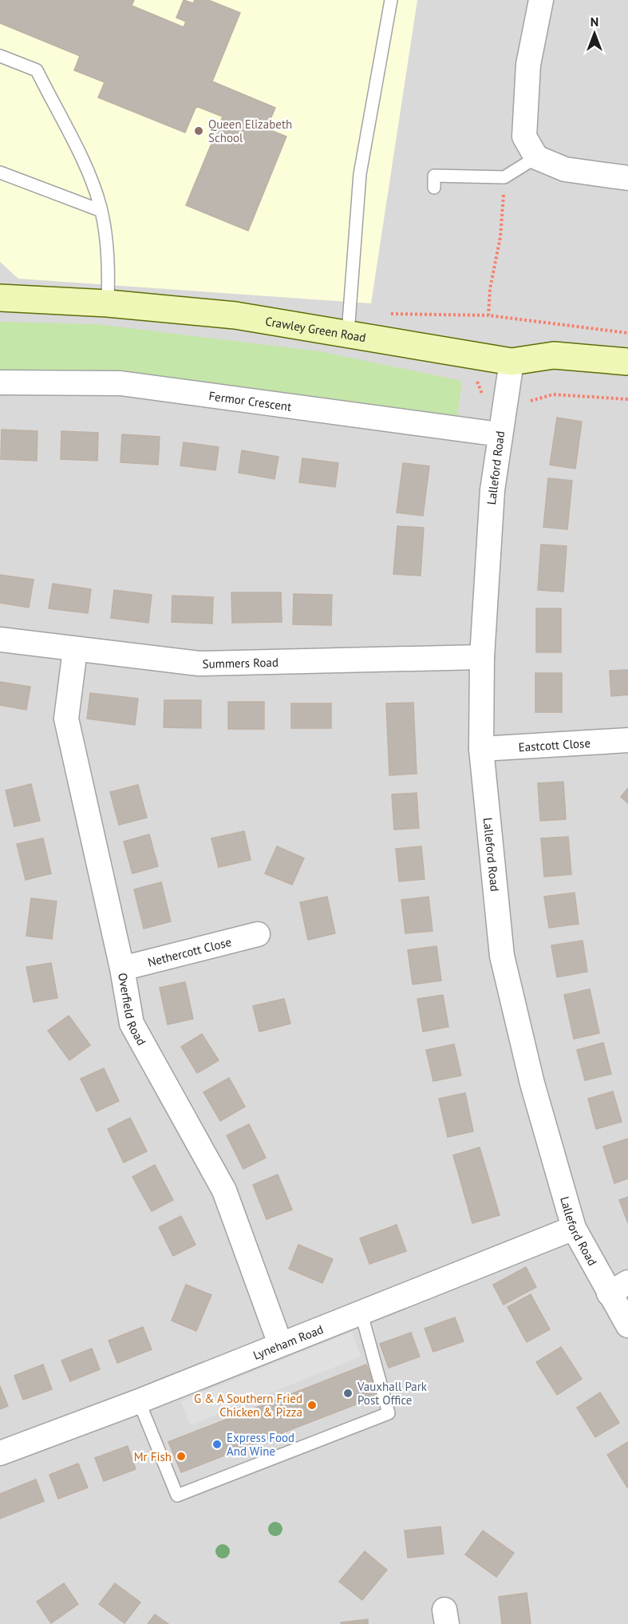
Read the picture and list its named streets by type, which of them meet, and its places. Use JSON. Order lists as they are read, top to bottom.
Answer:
{
  "streets": {
    "street": [
      "Crawley Green Road",
      "Fermor Crescent",
      "Lalleford Road",
      "Summers Road",
      "Eastcott Close",
      "Nethercott Close",
      "Overfield Road",
      "Lyneham Road"
    ]
  },
  "crossings": [
    ["Crawley Green Road", "Lalleford Road"],
    ["Fermor Crescent", "Lalleford Road"],
    ["Lalleford Road", "Summers Road"],
    ["Lalleford Road", "Eastcott Close"],
    ["Lalleford Road", "Lyneham Road"],
    ["Summers Road", "Overfield Road"],
    ["Nethercott Close", "Overfield Road"],
    ["Overfield Road", "Lyneham Road"]
  ],
  "places": [
    "Queen Elizabeth School",
    "Vauxhall Park Post Office",
    "G & A Southern Fried Chicken & Pizza",
    "Express Food And Wine",
    "Mr Fish"
  ],
  "north": "top"
}
